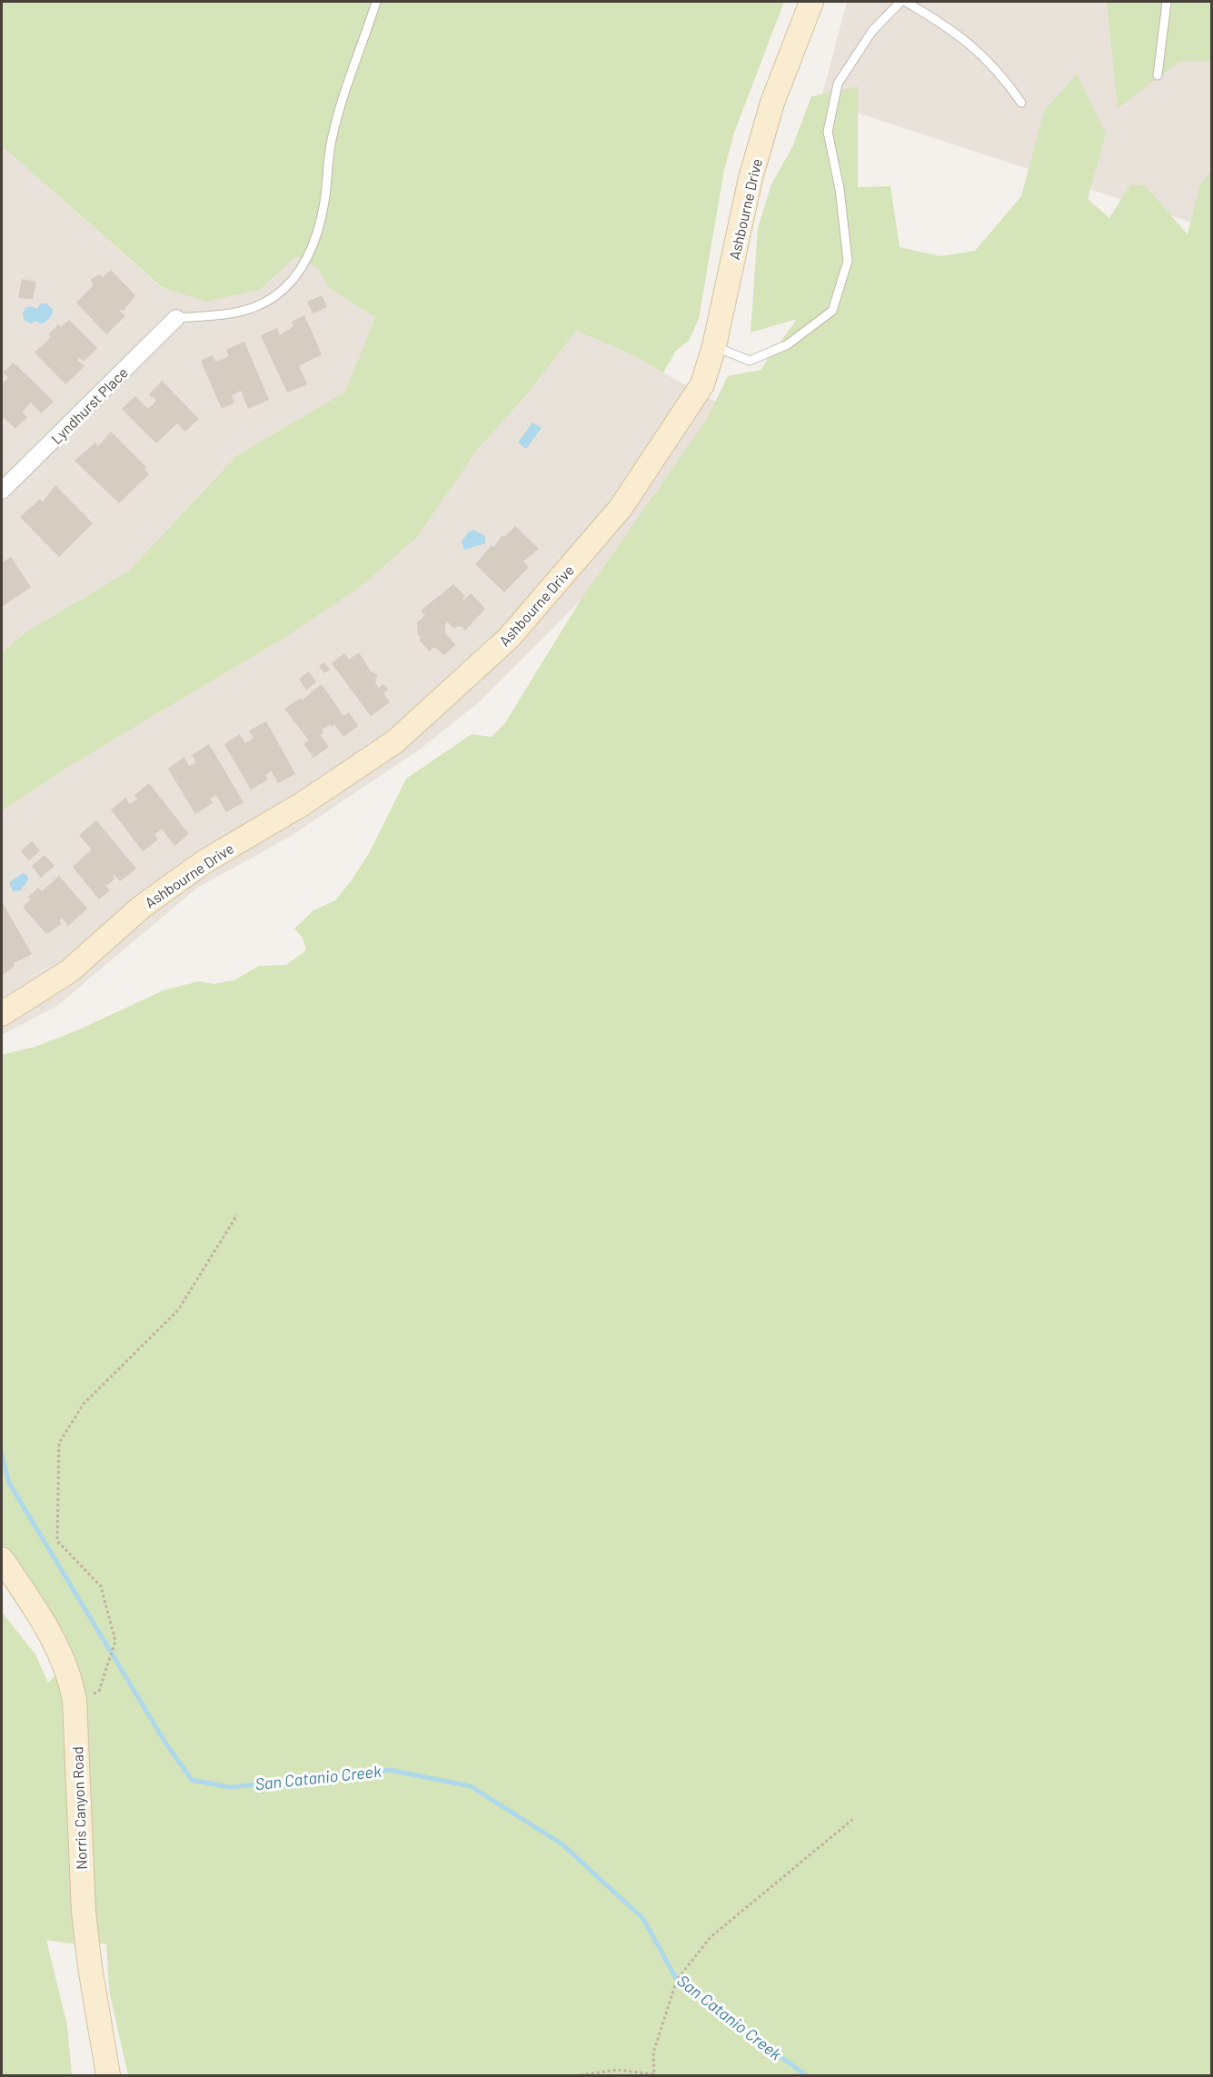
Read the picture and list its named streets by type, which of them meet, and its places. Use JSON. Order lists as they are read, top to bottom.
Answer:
{
  "streets": {
    "street": ["Ashbourne Drive", "Lyndhurst Place", "Norris Canyon Road"]
  },
  "water": ["San Catanio Creek"]
}
